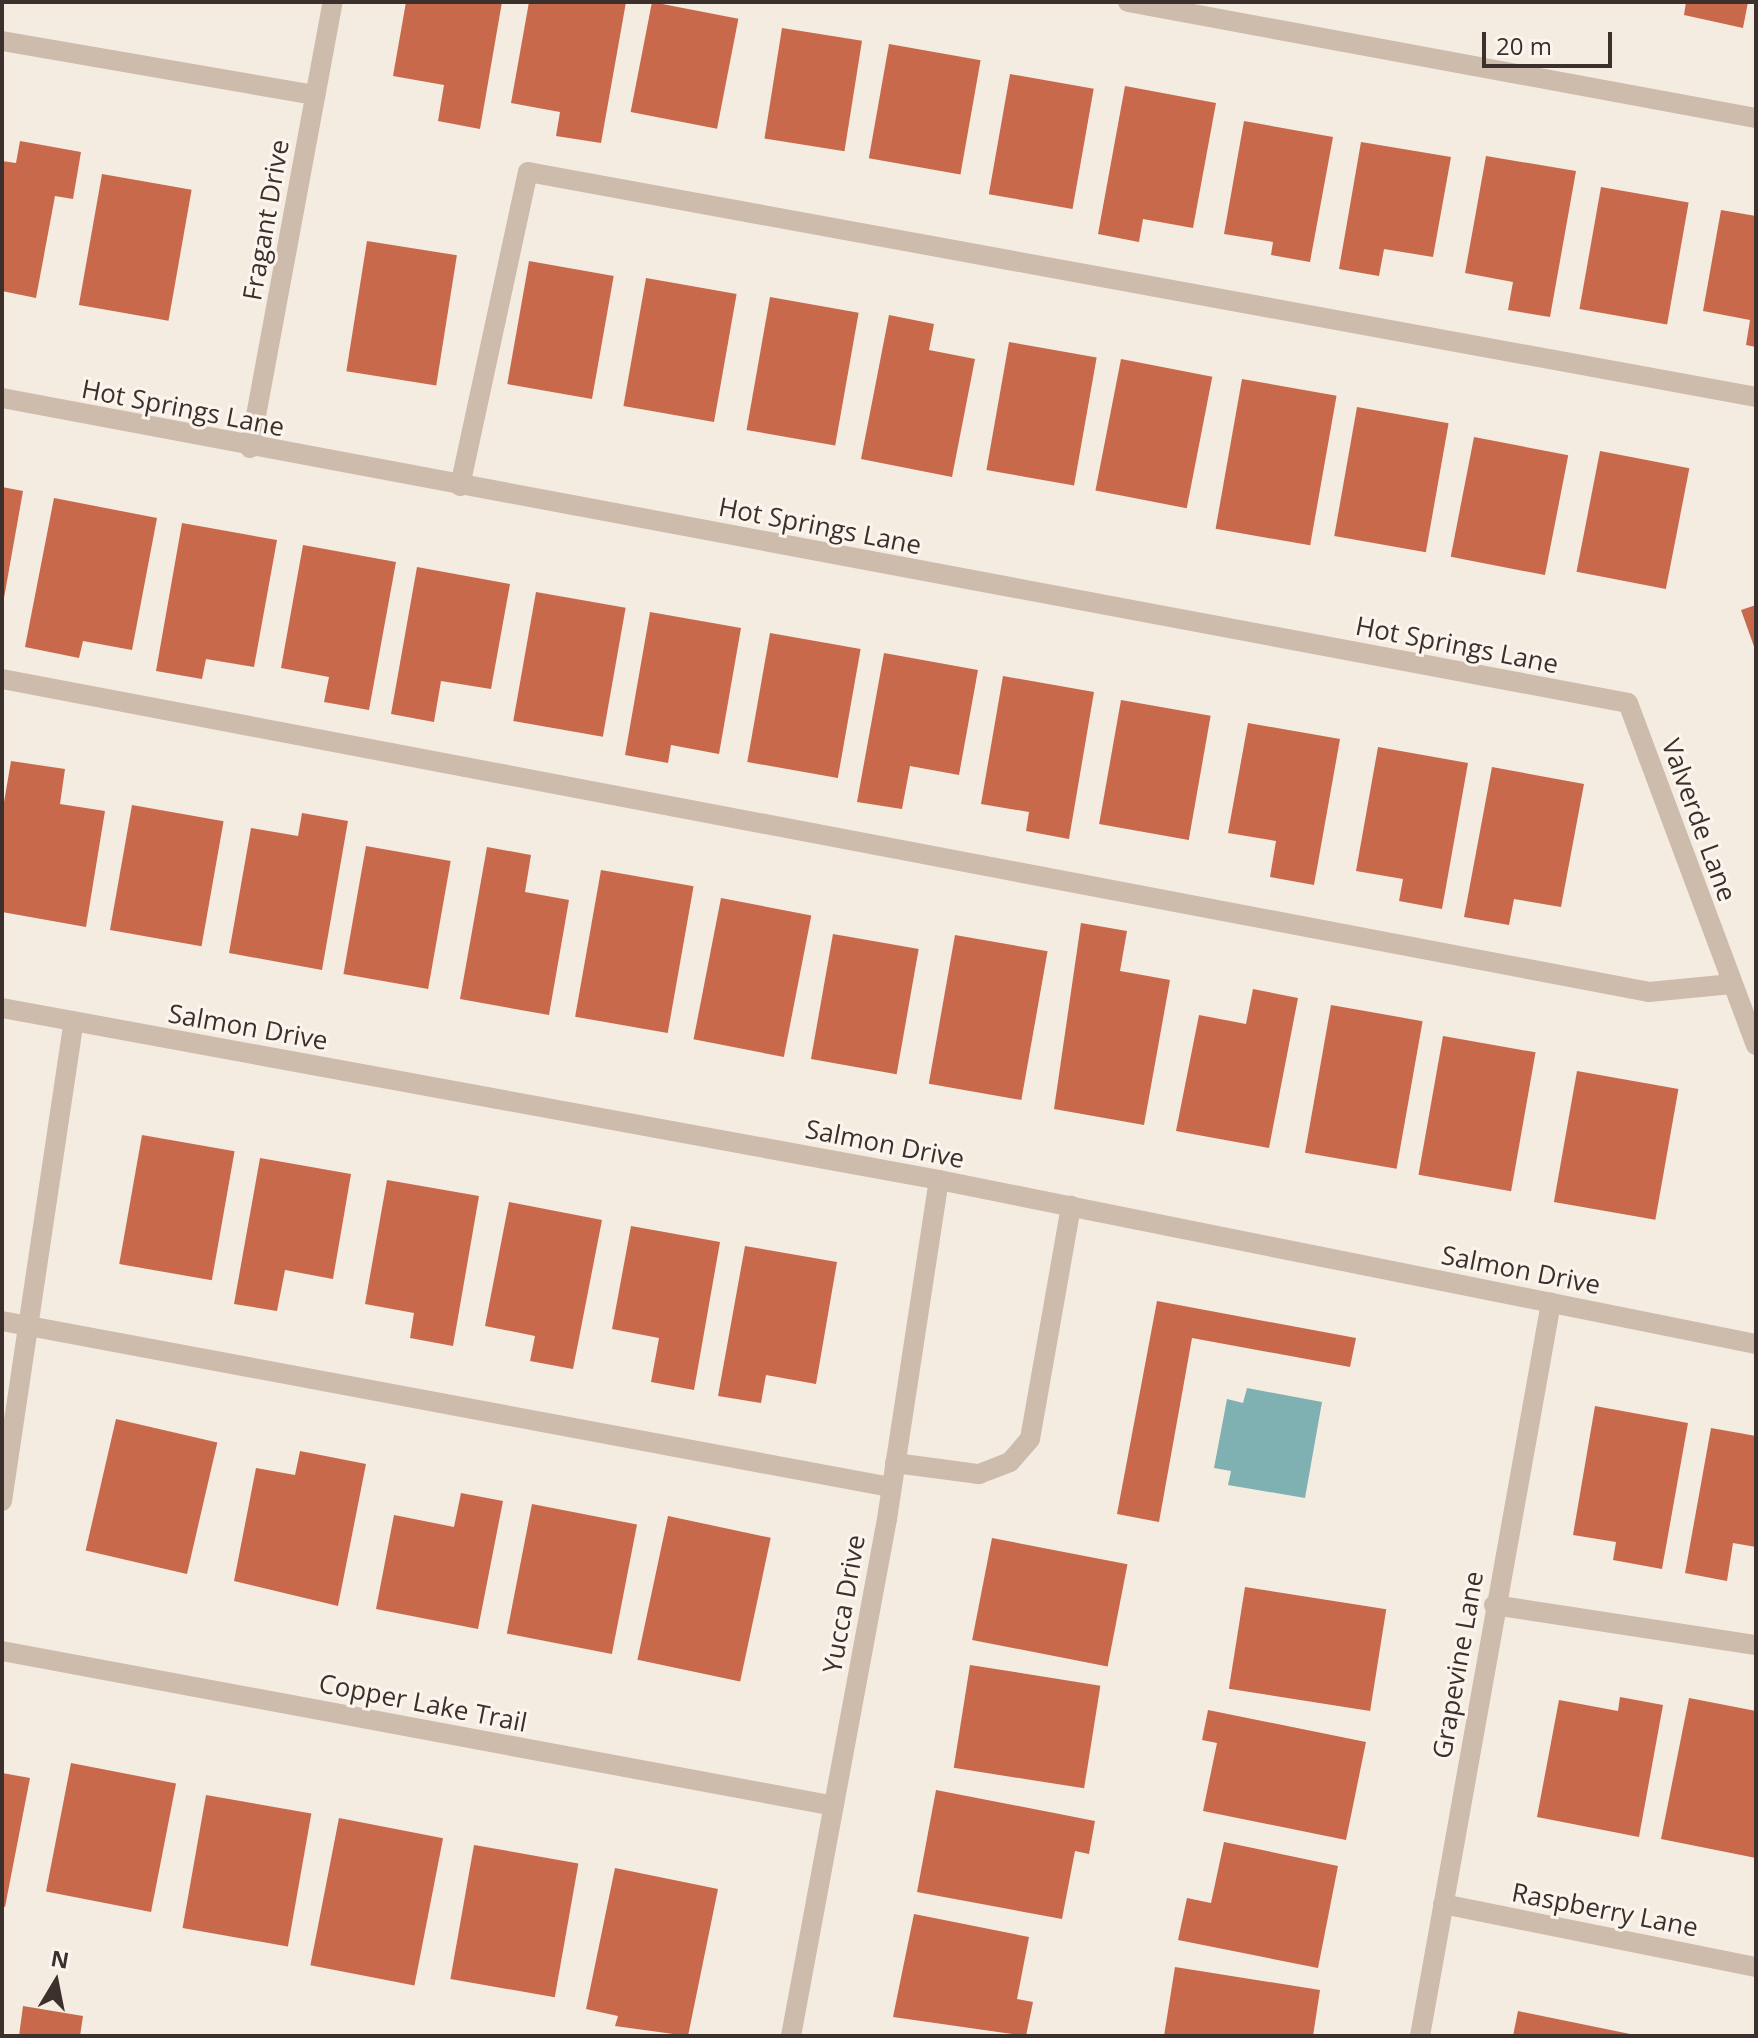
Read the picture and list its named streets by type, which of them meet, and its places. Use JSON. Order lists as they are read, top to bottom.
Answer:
{
  "streets": {
    "street": [
      "Fragant Drive",
      "Hot Springs Lane",
      "Valverde Lane",
      "Salmon Drive",
      "Yucca Drive",
      "Grapevine Lane",
      "Copper Lake Trail",
      "Raspberry Lane"
    ]
  },
  "crossings": [
    ["Fragant Drive", "Hot Springs Lane"],
    ["Hot Springs Lane", "Valverde Lane"],
    ["Salmon Drive", "Yucca Drive"],
    ["Salmon Drive", "Grapevine Lane"],
    ["Yucca Drive", "Copper Lake Trail"],
    ["Grapevine Lane", "Raspberry Lane"]
  ],
  "scale_bar": "20 m",
  "north": "top"
}
